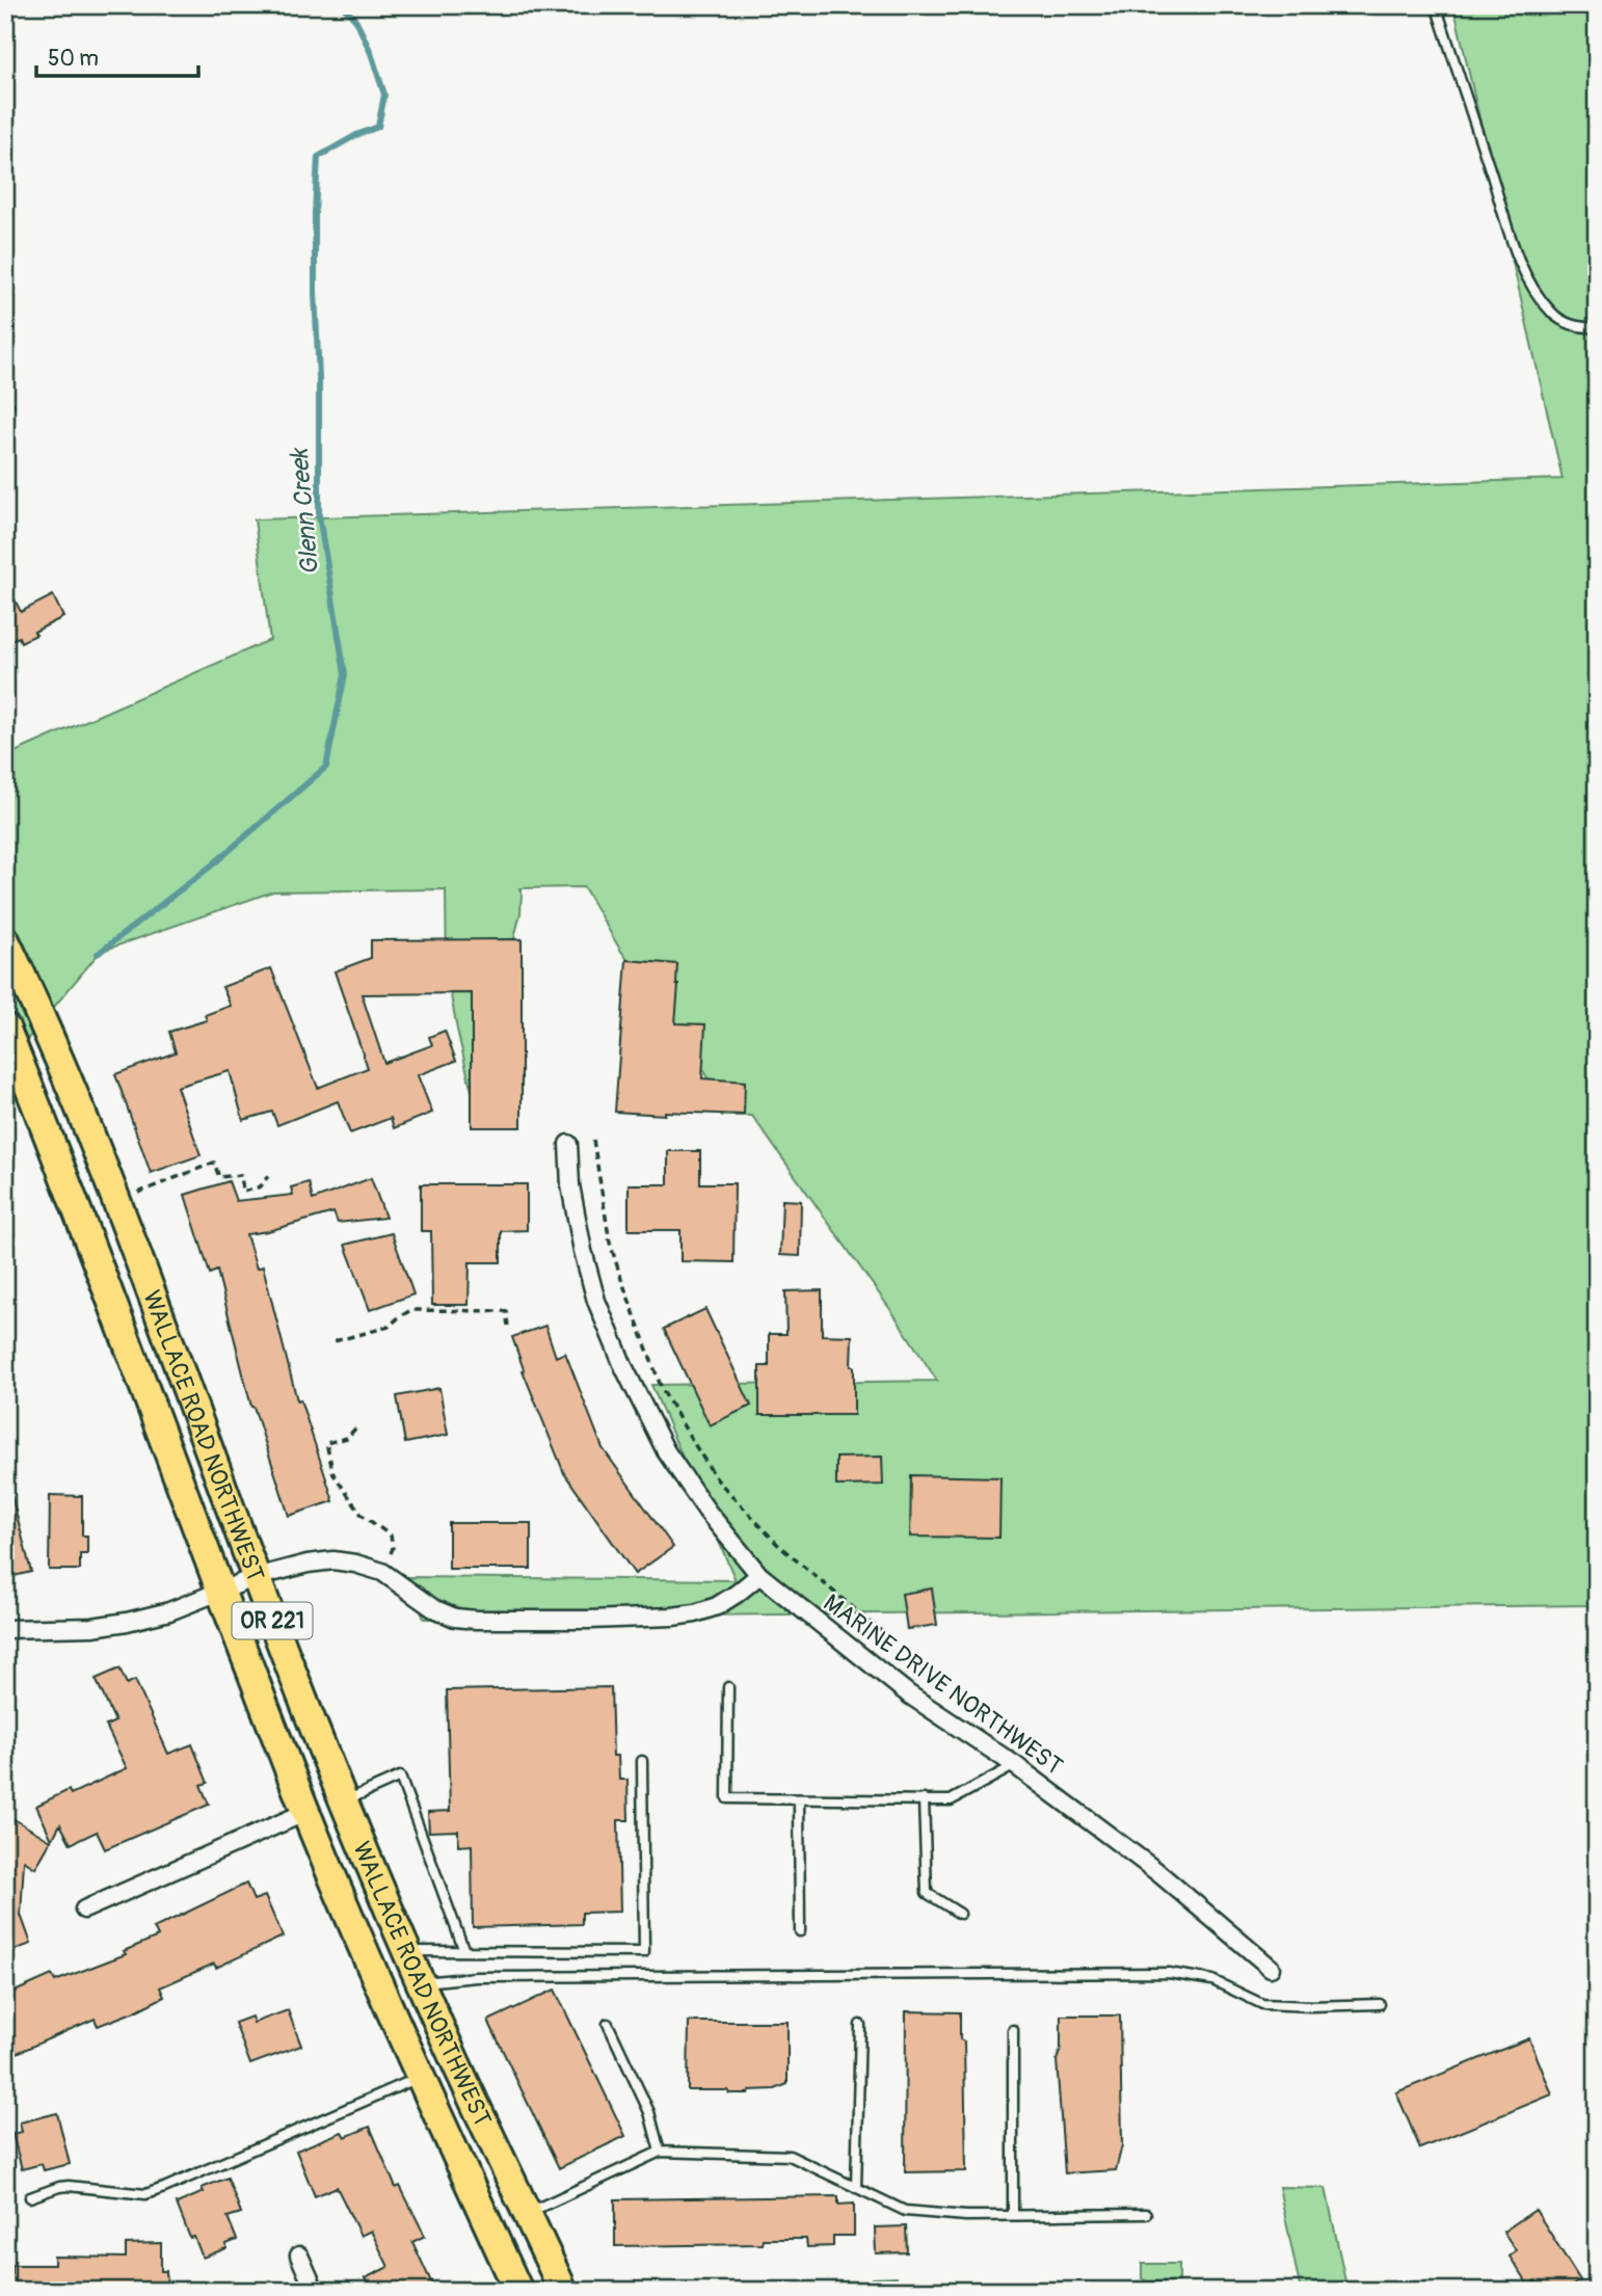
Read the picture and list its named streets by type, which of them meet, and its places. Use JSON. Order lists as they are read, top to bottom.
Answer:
{
  "streets": {
    "main road": ["WALLACE ROAD NORTHWEST", "OR 221"],
    "street": ["MARINE DRIVE NORTHWEST"]
  },
  "water": ["Glenn Creek"],
  "scale_bar": "50 m"
}
